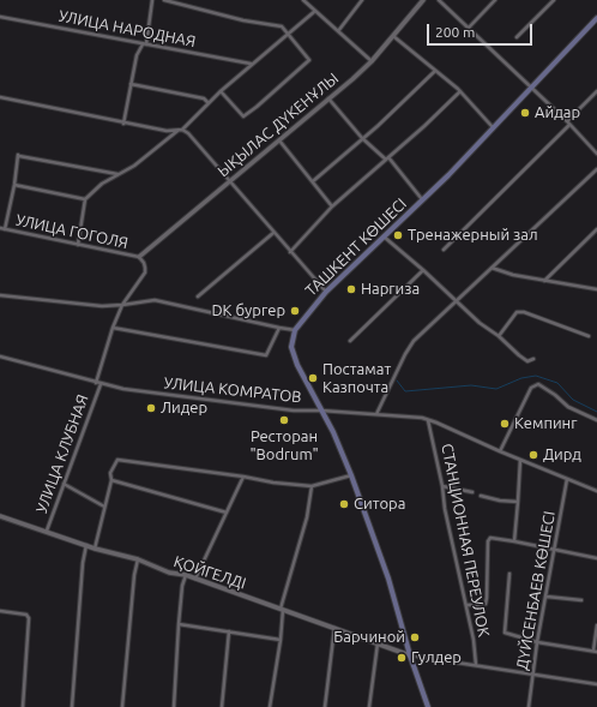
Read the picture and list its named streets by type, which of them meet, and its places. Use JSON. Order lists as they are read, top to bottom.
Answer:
{
  "streets": {
    "main road": ["ТАШКЕНТ КӨШЕСІ"],
    "street": [
      "УЛИЦА НАРОДНАЯ",
      "ЫҚЫЛАС ДҮКЕНҰЛЫ",
      "УЛИЦА ГОГОЛЯ",
      "УЛИЦА КОМРАТОВ",
      "УЛИЦА КЛУБНАЯ",
      "СТАНЦИОННАЯ ПЕРЕУЛОК",
      "ҚОЙГЕЛДІ",
      "ДҮЙСЕНБАЕВ КӨШЕСІ"
    ]
  },
  "crossings": [
    ["ЫҚЫЛАС ДҮКЕНҰЛЫ", "УЛИЦА ГОГОЛЯ"],
    ["ЫҚЫЛАС ДҮКЕНҰЛЫ", "УЛИЦА КЛУБНАЯ"],
    ["УЛИЦА ГОГОЛЯ", "УЛИЦА КЛУБНАЯ"],
    ["УЛИЦА КОМРАТОВ", "УЛИЦА КЛУБНАЯ"],
    ["УЛИЦА КОМРАТОВ", "СТАНЦИОННАЯ ПЕРЕУЛОК"],
    ["УЛИЦА КОМРАТОВ", "ДҮЙСЕНБАЕВ КӨШЕСІ"],
    ["УЛИЦА КЛУБНАЯ", "ҚОЙГЕЛДІ"]
  ],
  "places": [
    "Айдар",
    "Тренажерный зал",
    "Наргиза",
    "DK бургер",
    "Постамат Казпочта",
    "Лидер",
    "Ресторан \"Bodrum\"",
    "Кемпинг",
    "Дирд",
    "Ситора",
    "Барчиной",
    "Гулдер"
  ],
  "scale_bar": "200 m"
}
